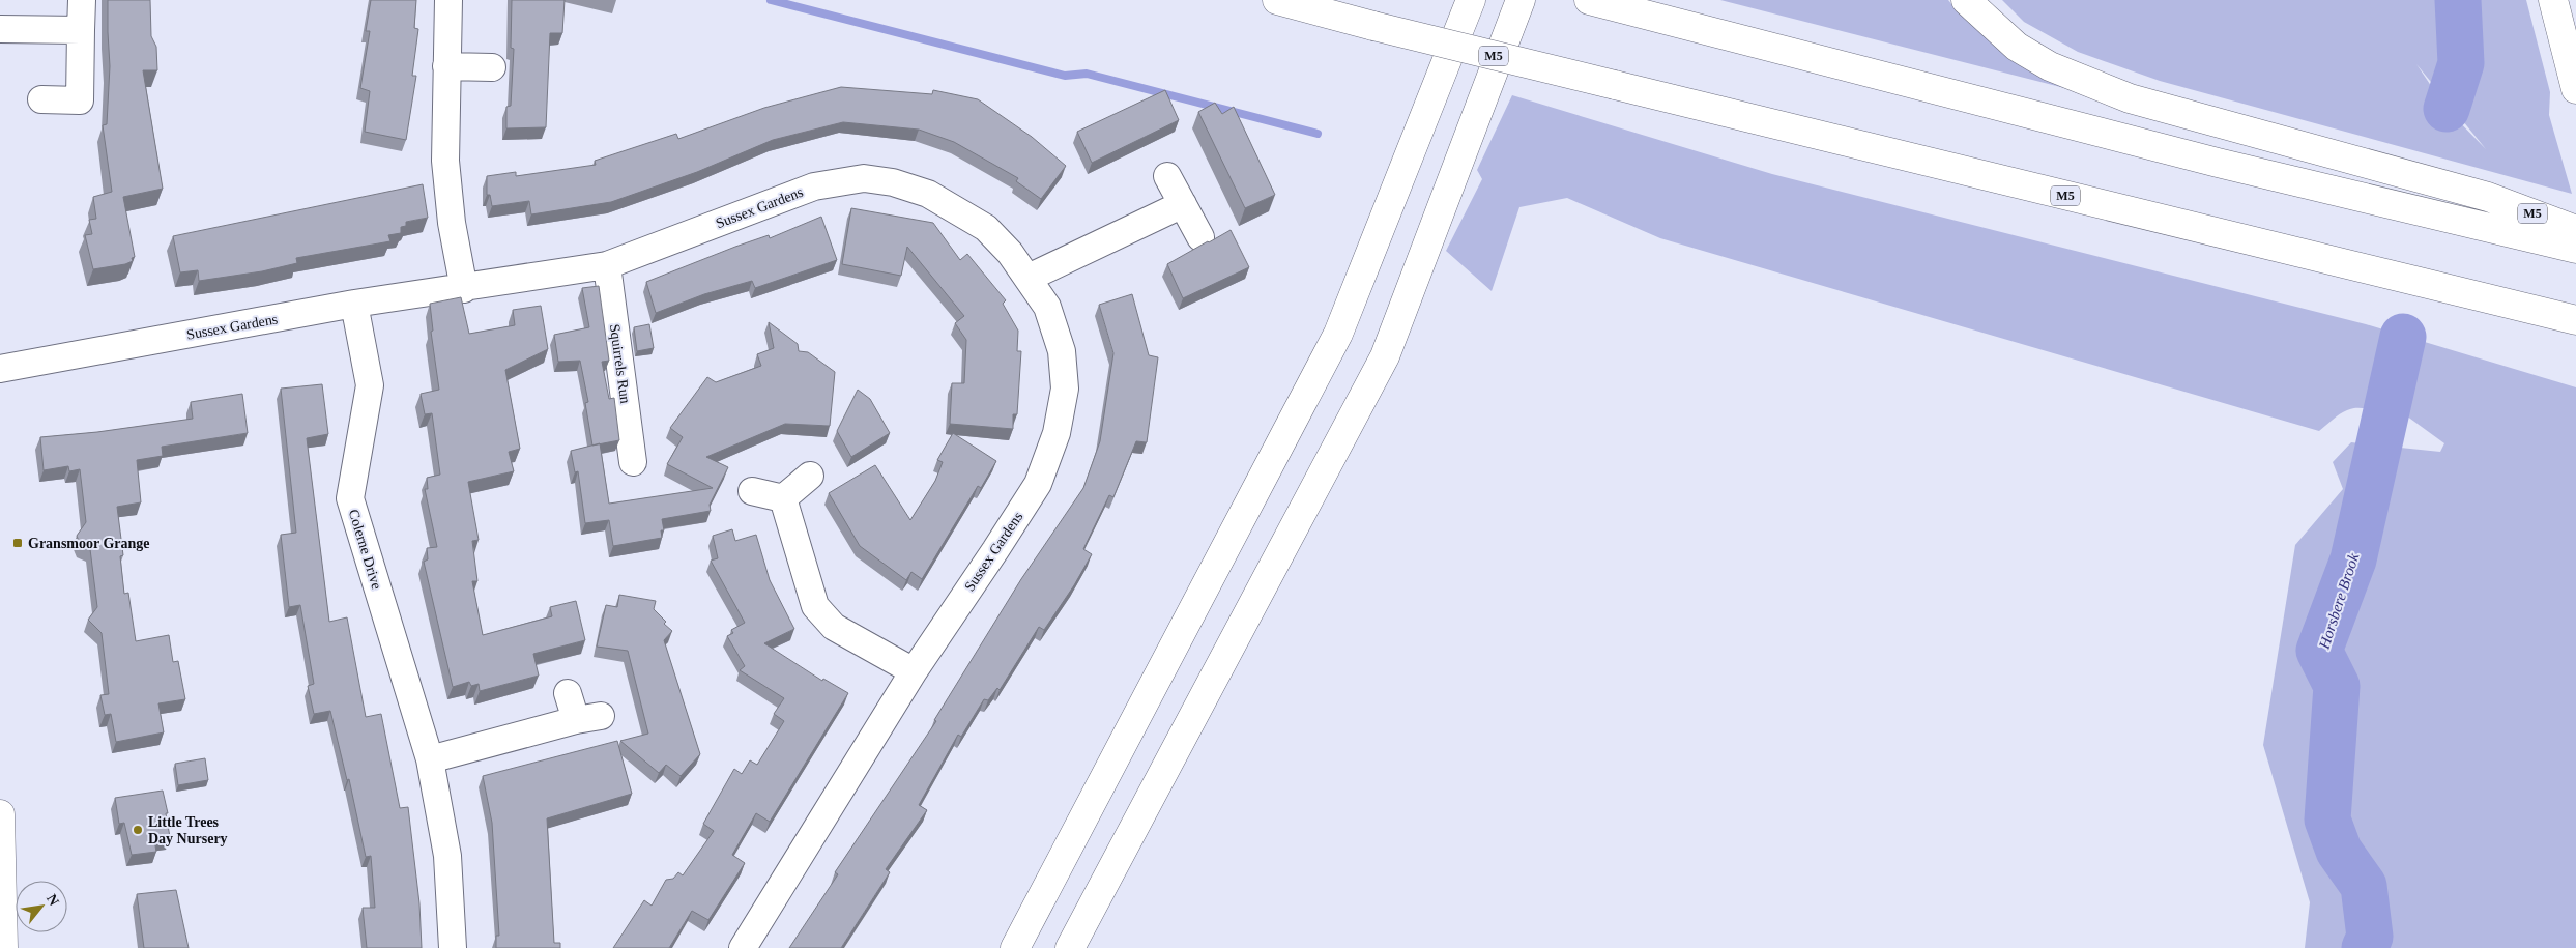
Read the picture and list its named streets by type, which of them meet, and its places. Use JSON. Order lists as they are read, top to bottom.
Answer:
{
  "streets": {
    "main road": ["M5"],
    "street": ["Sussex Gardens", "Squirrels Run", "Colerne Drive"]
  },
  "crossings": [
    ["Sussex Gardens", "Squirrels Run"],
    ["Sussex Gardens", "Colerne Drive"]
  ],
  "water": ["Horsbere Brook"],
  "places": {
    "transit": ["Gransmoor Grange"],
    "other": ["Little Trees Day Nursery"]
  },
  "north": "top right"
}
